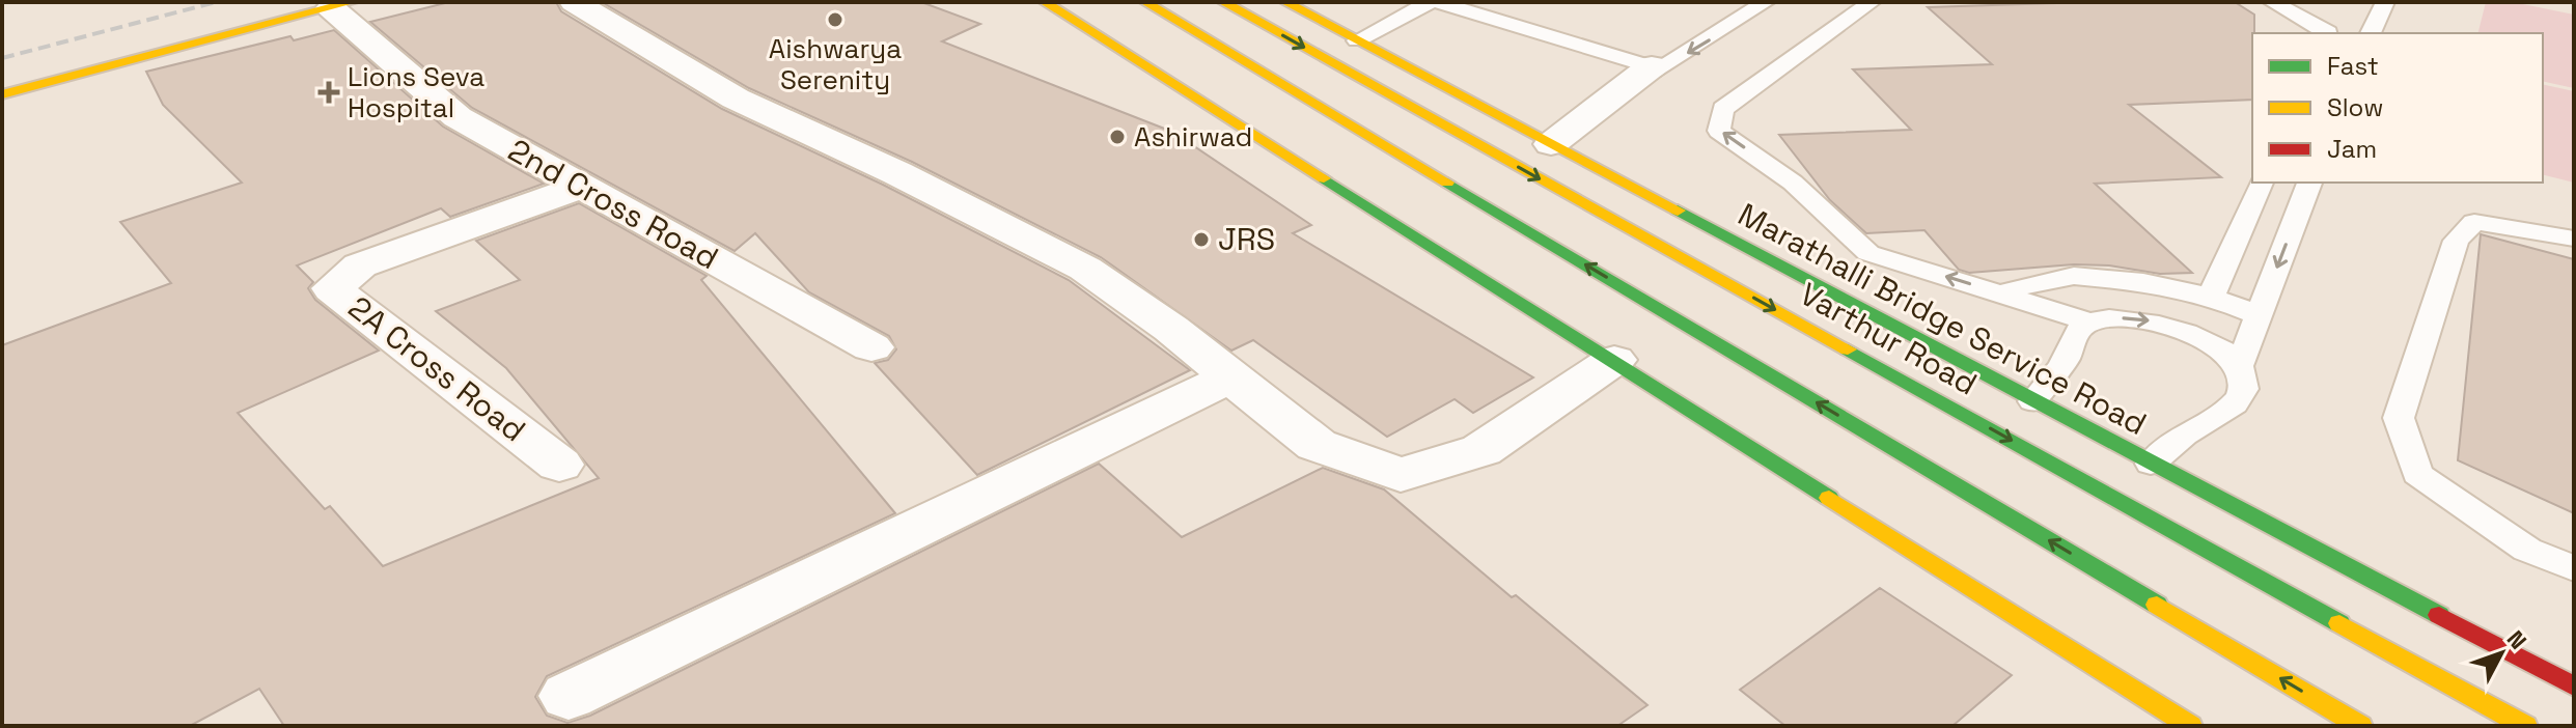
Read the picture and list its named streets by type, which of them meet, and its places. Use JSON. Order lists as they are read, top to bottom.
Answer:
{
  "streets": {
    "street": [
      "2nd Cross Road",
      "Marathalli Bridge Service Road",
      "Varthur Road",
      "2A Cross Road"
    ]
  },
  "crossings": [
    ["2nd Cross Road", "2A Cross Road"]
  ],
  "places": {
    "other": ["Aishwarya Serenity", "Ashirwad", "JRS"],
    "health": ["Lions Seva Hospital"]
  },
  "legend": ["Fast", "Slow", "Jam"],
  "north": "top right"
}
